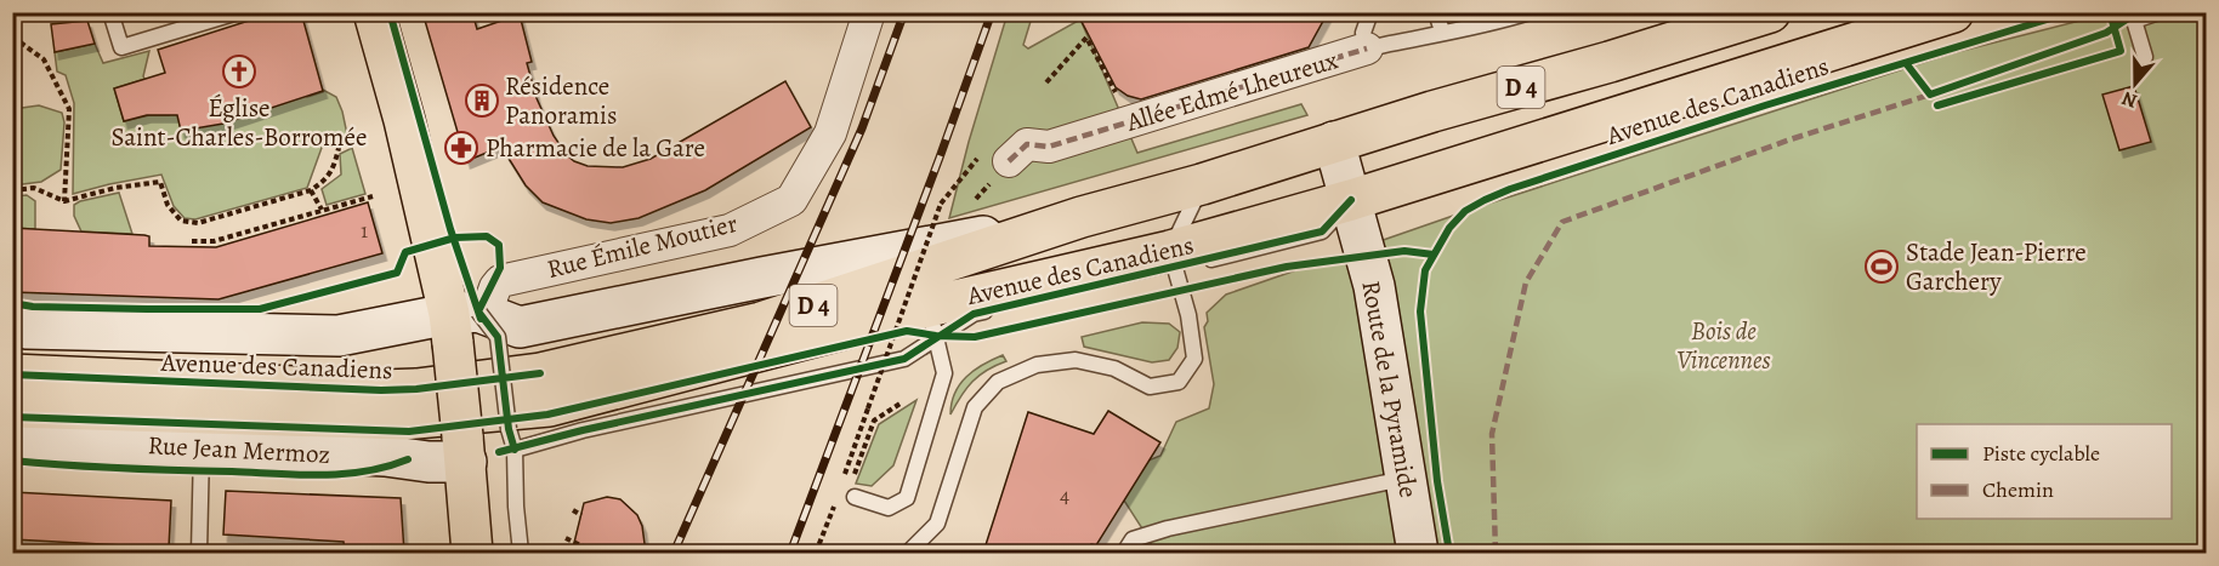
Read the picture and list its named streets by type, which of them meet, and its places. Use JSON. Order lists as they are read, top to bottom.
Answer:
{
  "streets": {
    "main road": ["D 4", "Avenue des Canadiens"],
    "street": [
      "Allée Edmé Lheureux",
      "Rue Émile Moutier",
      "Route de la Pyramide",
      "Rue Jean Mermoz"
    ]
  },
  "crossings": [
    ["Avenue des Canadiens", "Route de la Pyramide"]
  ],
  "parks": ["Bois de Vincennes"],
  "places": {
    "church": ["Église Saint-Charles-Borromée"],
    "building": ["Résidence Panoramis"],
    "pharmacy": ["Pharmacie de la Gare"],
    "sports": ["Stade Jean-Pierre Garchery"]
  },
  "house_numbers": ["1", "4"],
  "legend": ["Piste cyclable", "Chemin"],
  "north": "bottom"
}
